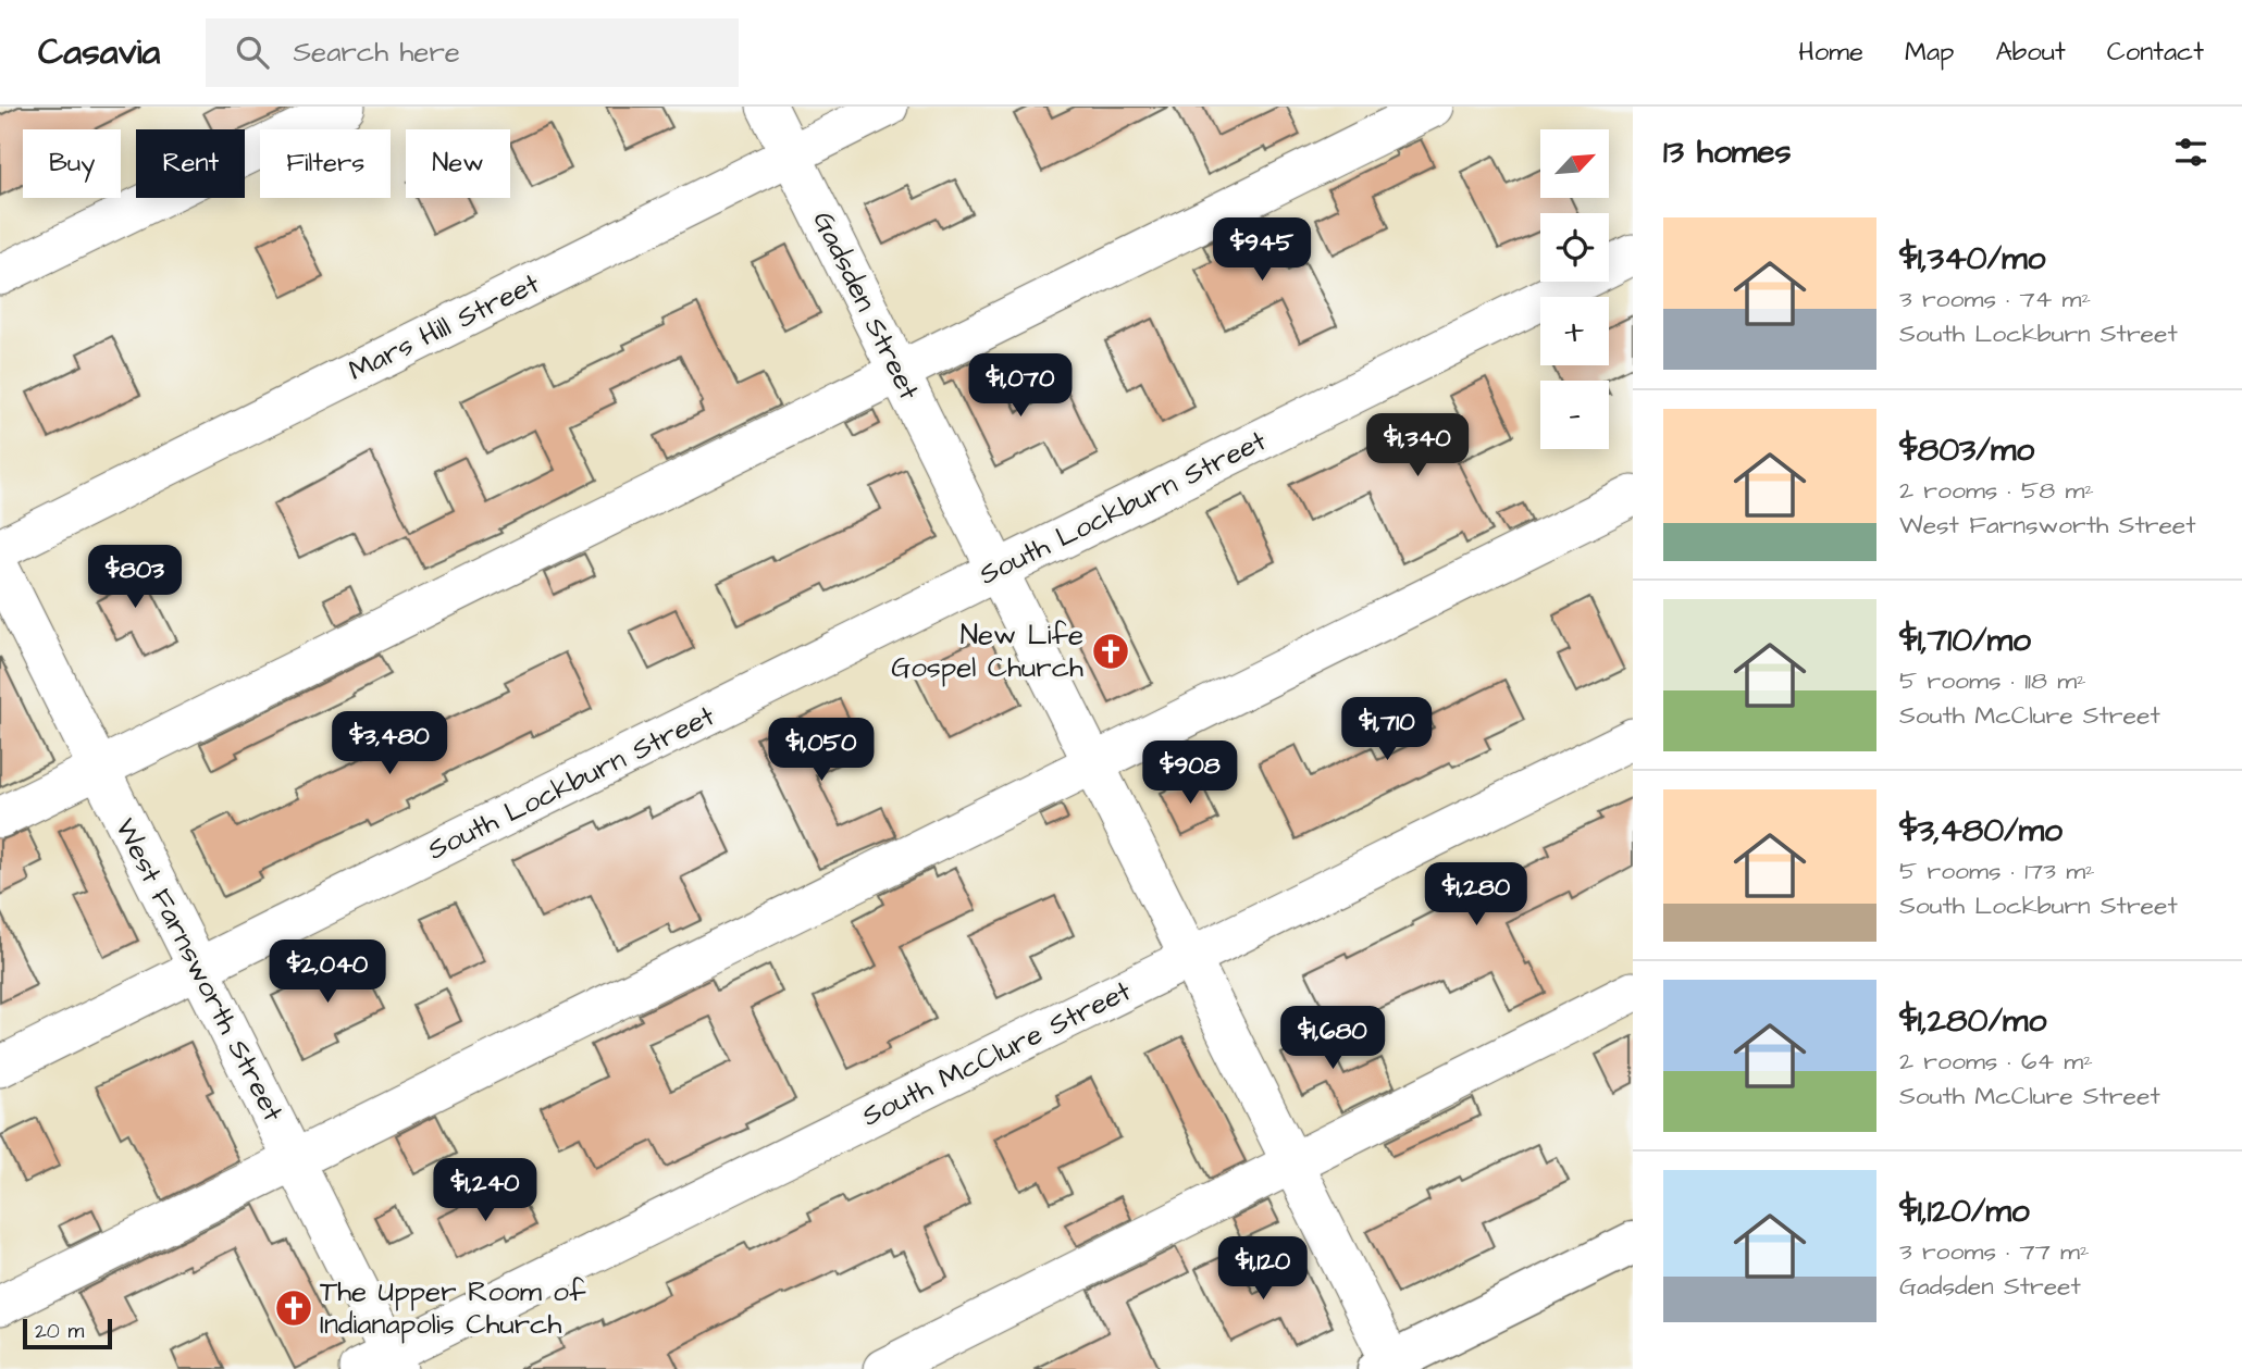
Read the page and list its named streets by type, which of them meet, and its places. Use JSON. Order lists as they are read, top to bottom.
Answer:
{
  "streets": {
    "street": [
      "Gadsden Street",
      "Mars Hill Street",
      "South Lockburn Street",
      "West Farnsworth Street",
      "South McClure Street"
    ]
  },
  "crossings": [
    ["Gadsden Street", "Mars Hill Street"],
    ["Gadsden Street", "South Lockburn Street"],
    ["Gadsden Street", "South McClure Street"],
    ["South Lockburn Street", "West Farnsworth Street"],
    ["West Farnsworth Street", "South McClure Street"]
  ],
  "places": {
    "church": ["New Life Gospel Church", "The Upper Room of Indianapolis Church"]
  },
  "scale_bar": "20 m",
  "north": "top right",
  "page": {
    "header": "Casavia",
    "search": "Search here",
    "nav": [
      "Home",
      "Map",
      "About",
      "Contact"
    ],
    "heading": "13 homes",
    "map_buttons": ["+", "−"],
    "chip": [
      "Buy",
      "Rent",
      "Filters",
      "New"
    ],
    "list": [
      {
        "name": "$1,340/mo",
        "note": "3 rooms · 74 m² · South Lockburn Street"
      },
      {
        "name": "$803/mo",
        "note": "2 rooms · 58 m² · West Farnsworth Street"
      },
      {
        "name": "$1,710/mo",
        "note": "5 rooms · 118 m² · South McClure Street"
      },
      {
        "name": "$3,480/mo",
        "note": "5 rooms · 173 m² · South Lockburn Street"
      },
      {
        "name": "$1,280/mo",
        "note": "2 rooms · 64 m² · South McClure Street"
      },
      {
        "name": "$1,120/mo",
        "note": "3 rooms · 77 m² · Gadsden Street"
      }
    ],
    "price": [
      "$945",
      "$1,070",
      "$1,340",
      "$803",
      "$1,710",
      "$3,480",
      "$1,050",
      "$908",
      "$1,280",
      "$2,040",
      "$1,680",
      "$1,240",
      "$1,120"
    ],
    "scale": "20 m"
  }
}
